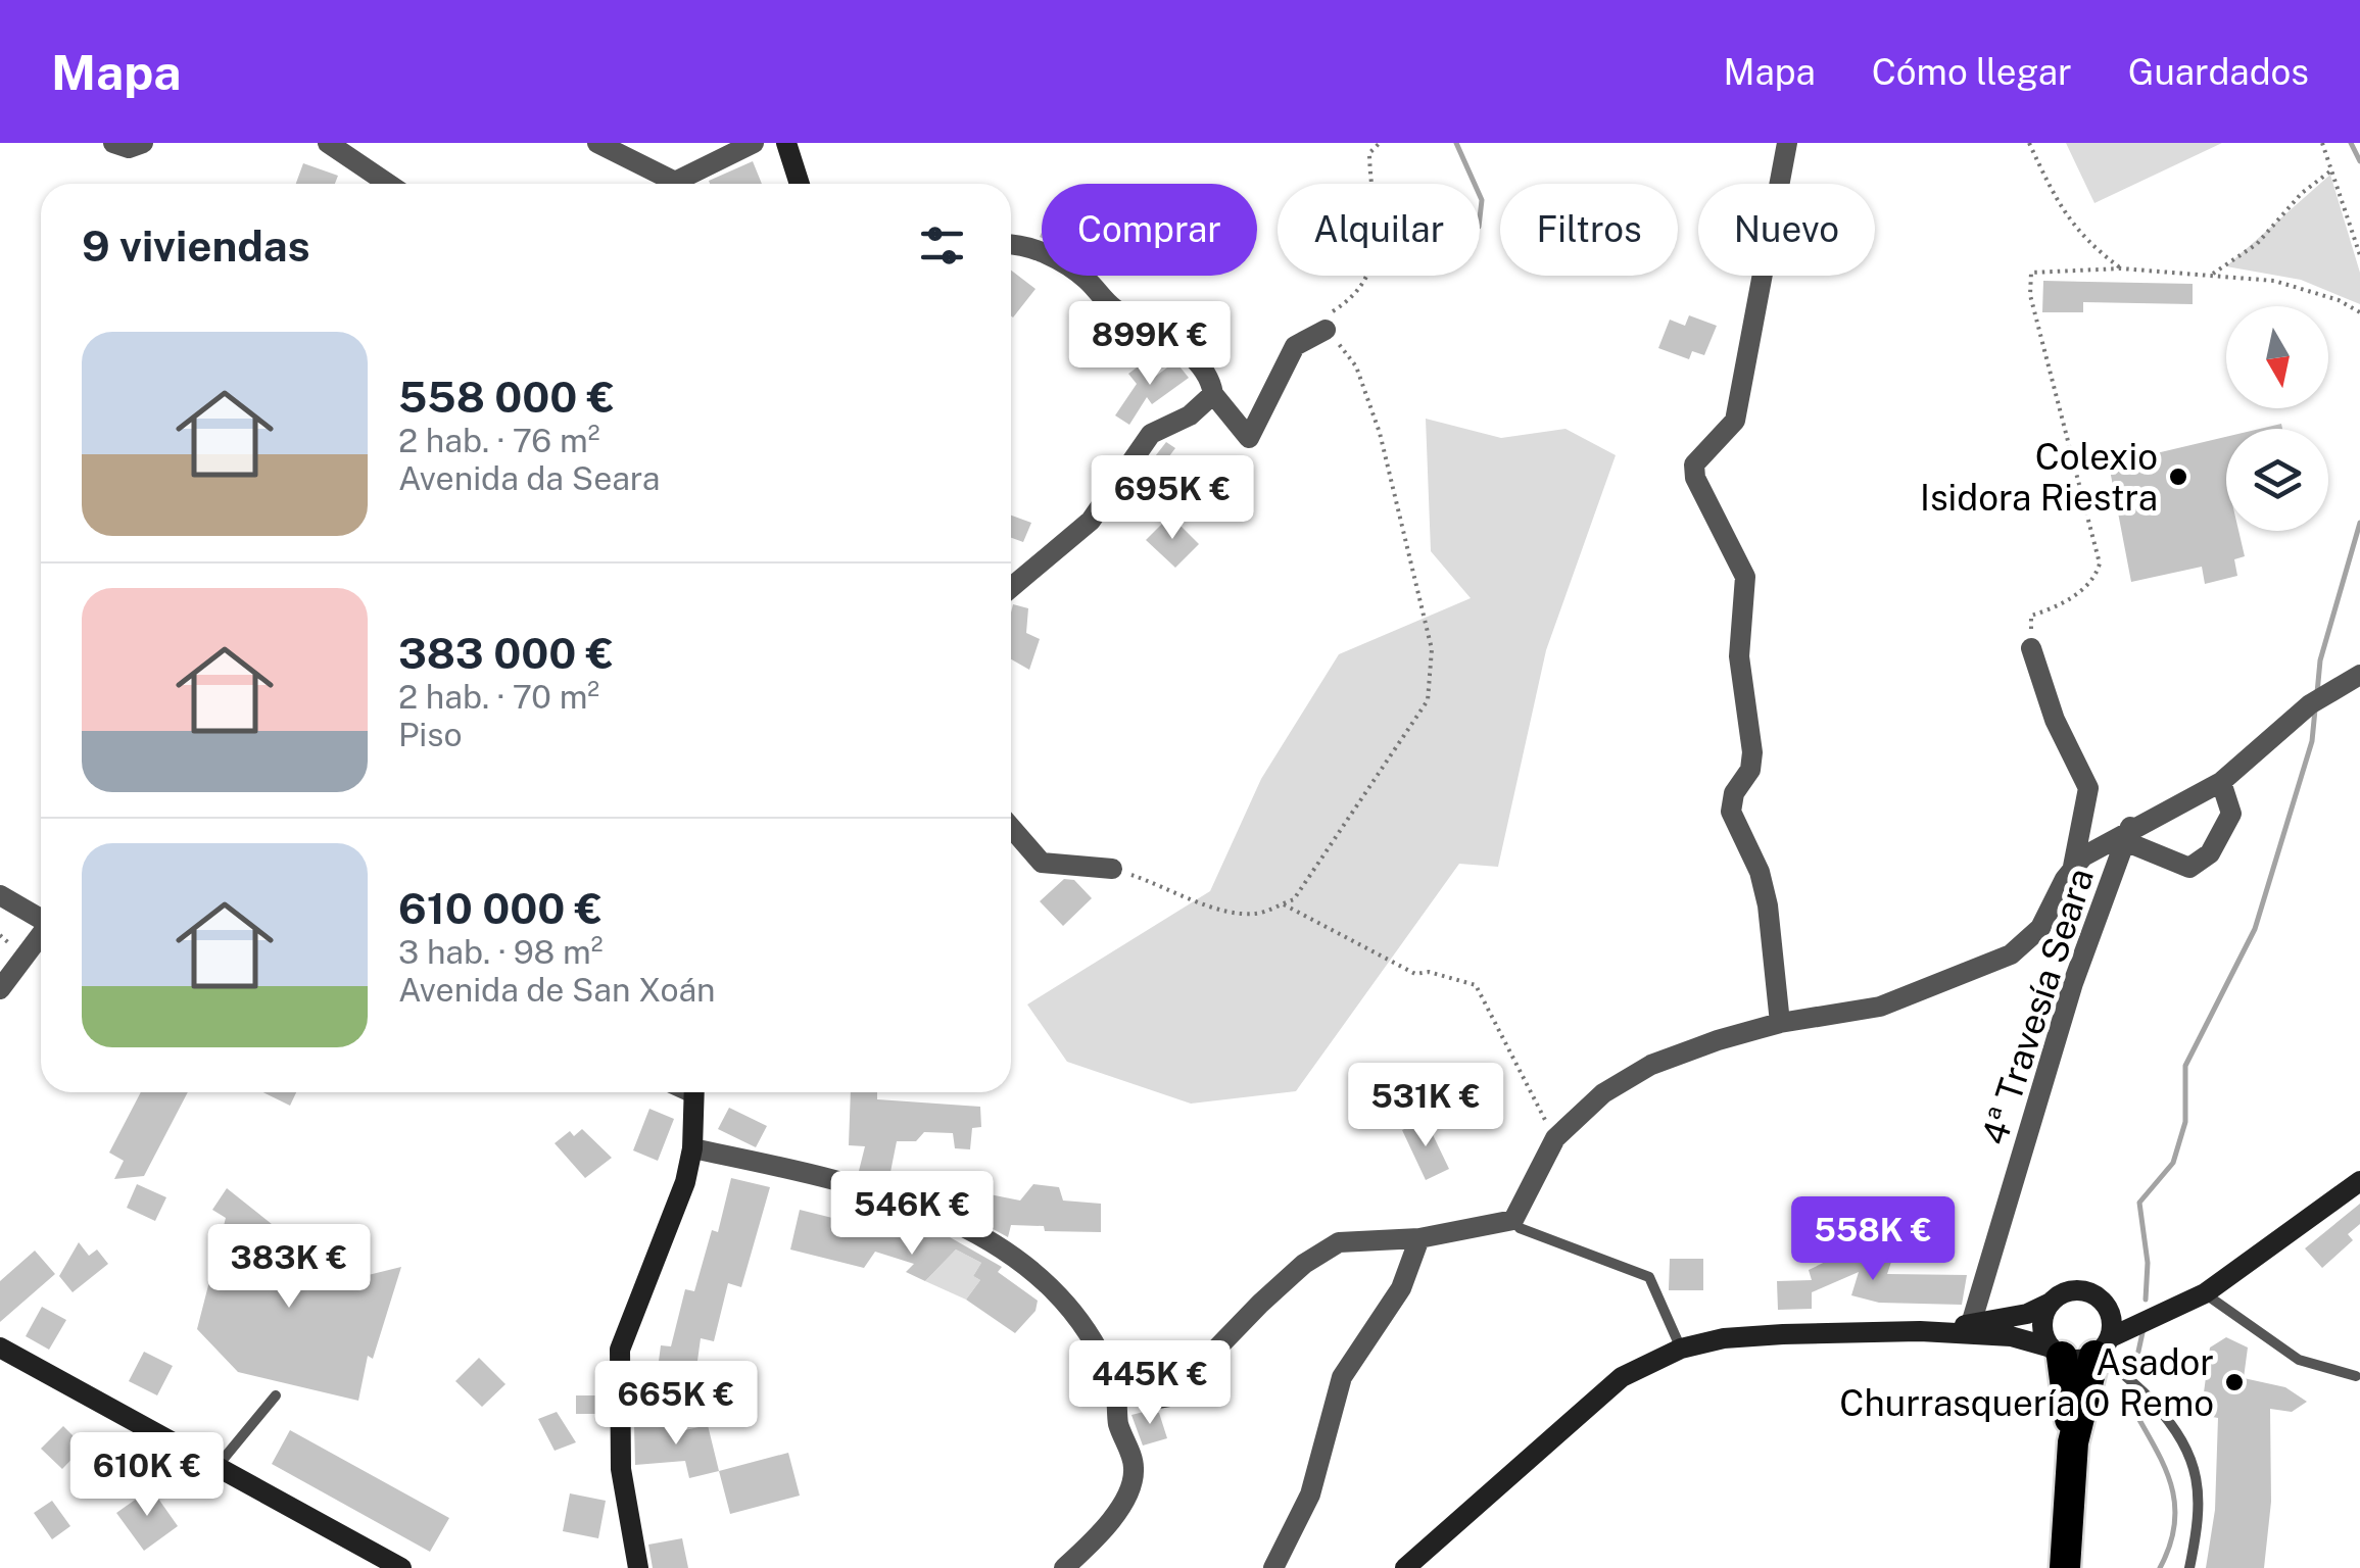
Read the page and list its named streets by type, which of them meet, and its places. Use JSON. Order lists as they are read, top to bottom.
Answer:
{
  "streets": {
    "street": ["4ª Travesía Seara"]
  },
  "places": ["Colexio Isidora Riestra", "Asador Churrasquería O Remo"],
  "north": "bottom",
  "page": {
    "header": "Mapa",
    "nav": ["Mapa", "Cómo llegar", "Guardados"],
    "chip": [
      "Comprar",
      "Alquilar",
      "Filtros",
      "Nuevo"
    ],
    "heading": "9 viviendas",
    "price": [
      "899K €",
      "695K €",
      "531K €",
      "546K €",
      "558K €",
      "383K €",
      "445K €",
      "665K €",
      "610K €"
    ],
    "list": [
      {
        "name": "558 000 €",
        "note": "2 hab. · 76 m² · Avenida da Seara"
      },
      {
        "name": "383 000 €",
        "note": "2 hab. · 70 m² · Piso"
      },
      {
        "name": "610 000 €",
        "note": "3 hab. · 98 m² · Avenida de San Xoán"
      }
    ]
  }
}
